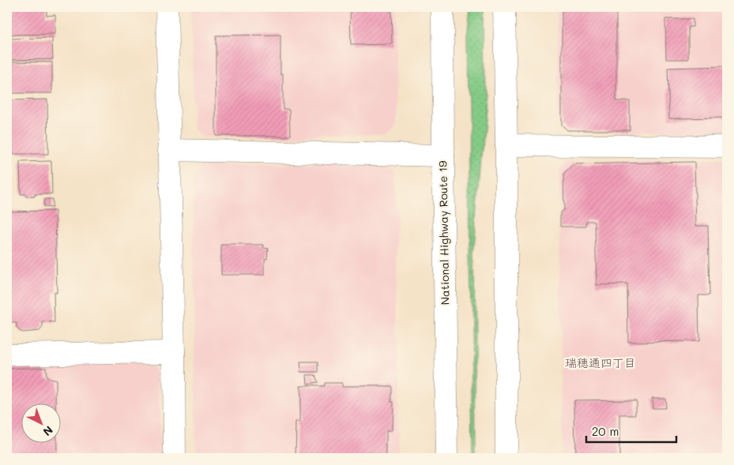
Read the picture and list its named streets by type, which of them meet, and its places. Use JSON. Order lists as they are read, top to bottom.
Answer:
{
  "streets": {
    "main road": ["National Highway Route 19"]
  },
  "districts": ["瑞穂通四丁目"],
  "scale_bar": "20 m",
  "north": "bottom right"
}
